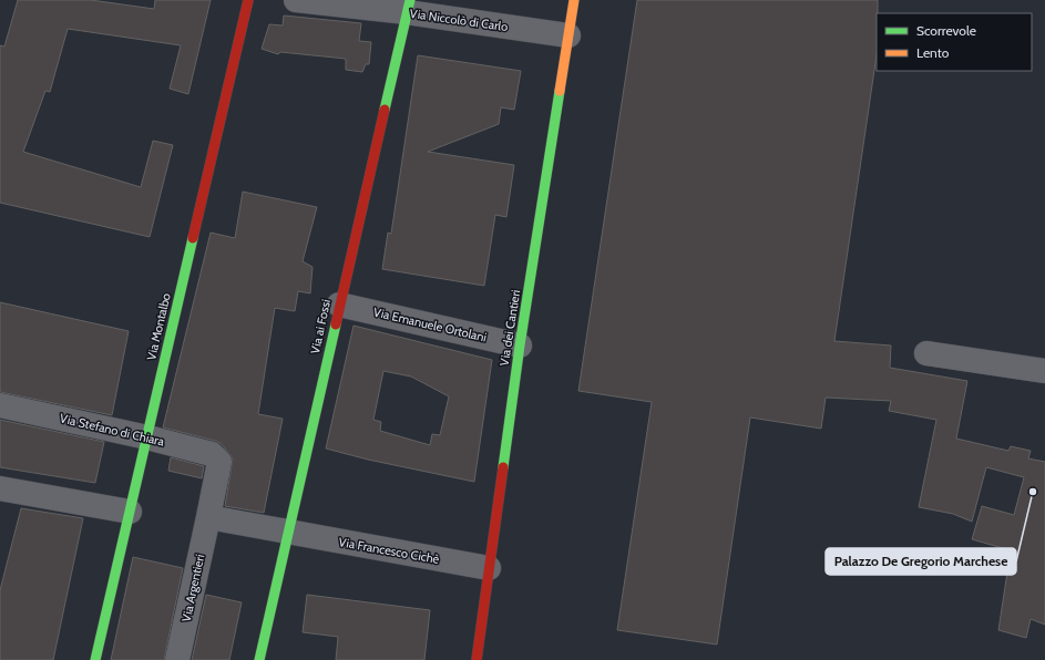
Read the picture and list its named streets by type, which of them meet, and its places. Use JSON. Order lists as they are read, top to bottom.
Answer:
{
  "streets": {
    "street": [
      "Via Niccolò di Carlo",
      "Via Emanuele Ortolani",
      "Via Montalbo",
      "Via ai Fossi",
      "Via dei Cantieri",
      "Via Stefano di Chiara",
      "Via Francesco Cichè",
      "Via Argentieri"
    ]
  },
  "crossings": [
    ["Via Niccolò di Carlo", "Via ai Fossi"],
    ["Via Niccolò di Carlo", "Via dei Cantieri"],
    ["Via Emanuele Ortolani", "Via ai Fossi"],
    ["Via Emanuele Ortolani", "Via dei Cantieri"],
    ["Via Montalbo", "Via Stefano di Chiara"],
    ["Via ai Fossi", "Via Francesco Cichè"],
    ["Via dei Cantieri", "Via Francesco Cichè"],
    ["Via Stefano di Chiara", "Via Argentieri"],
    ["Via Francesco Cichè", "Via Argentieri"]
  ],
  "places": ["Palazzo De Gregorio Marchese"],
  "legend": ["Scorrevole", "Lento"]
}
